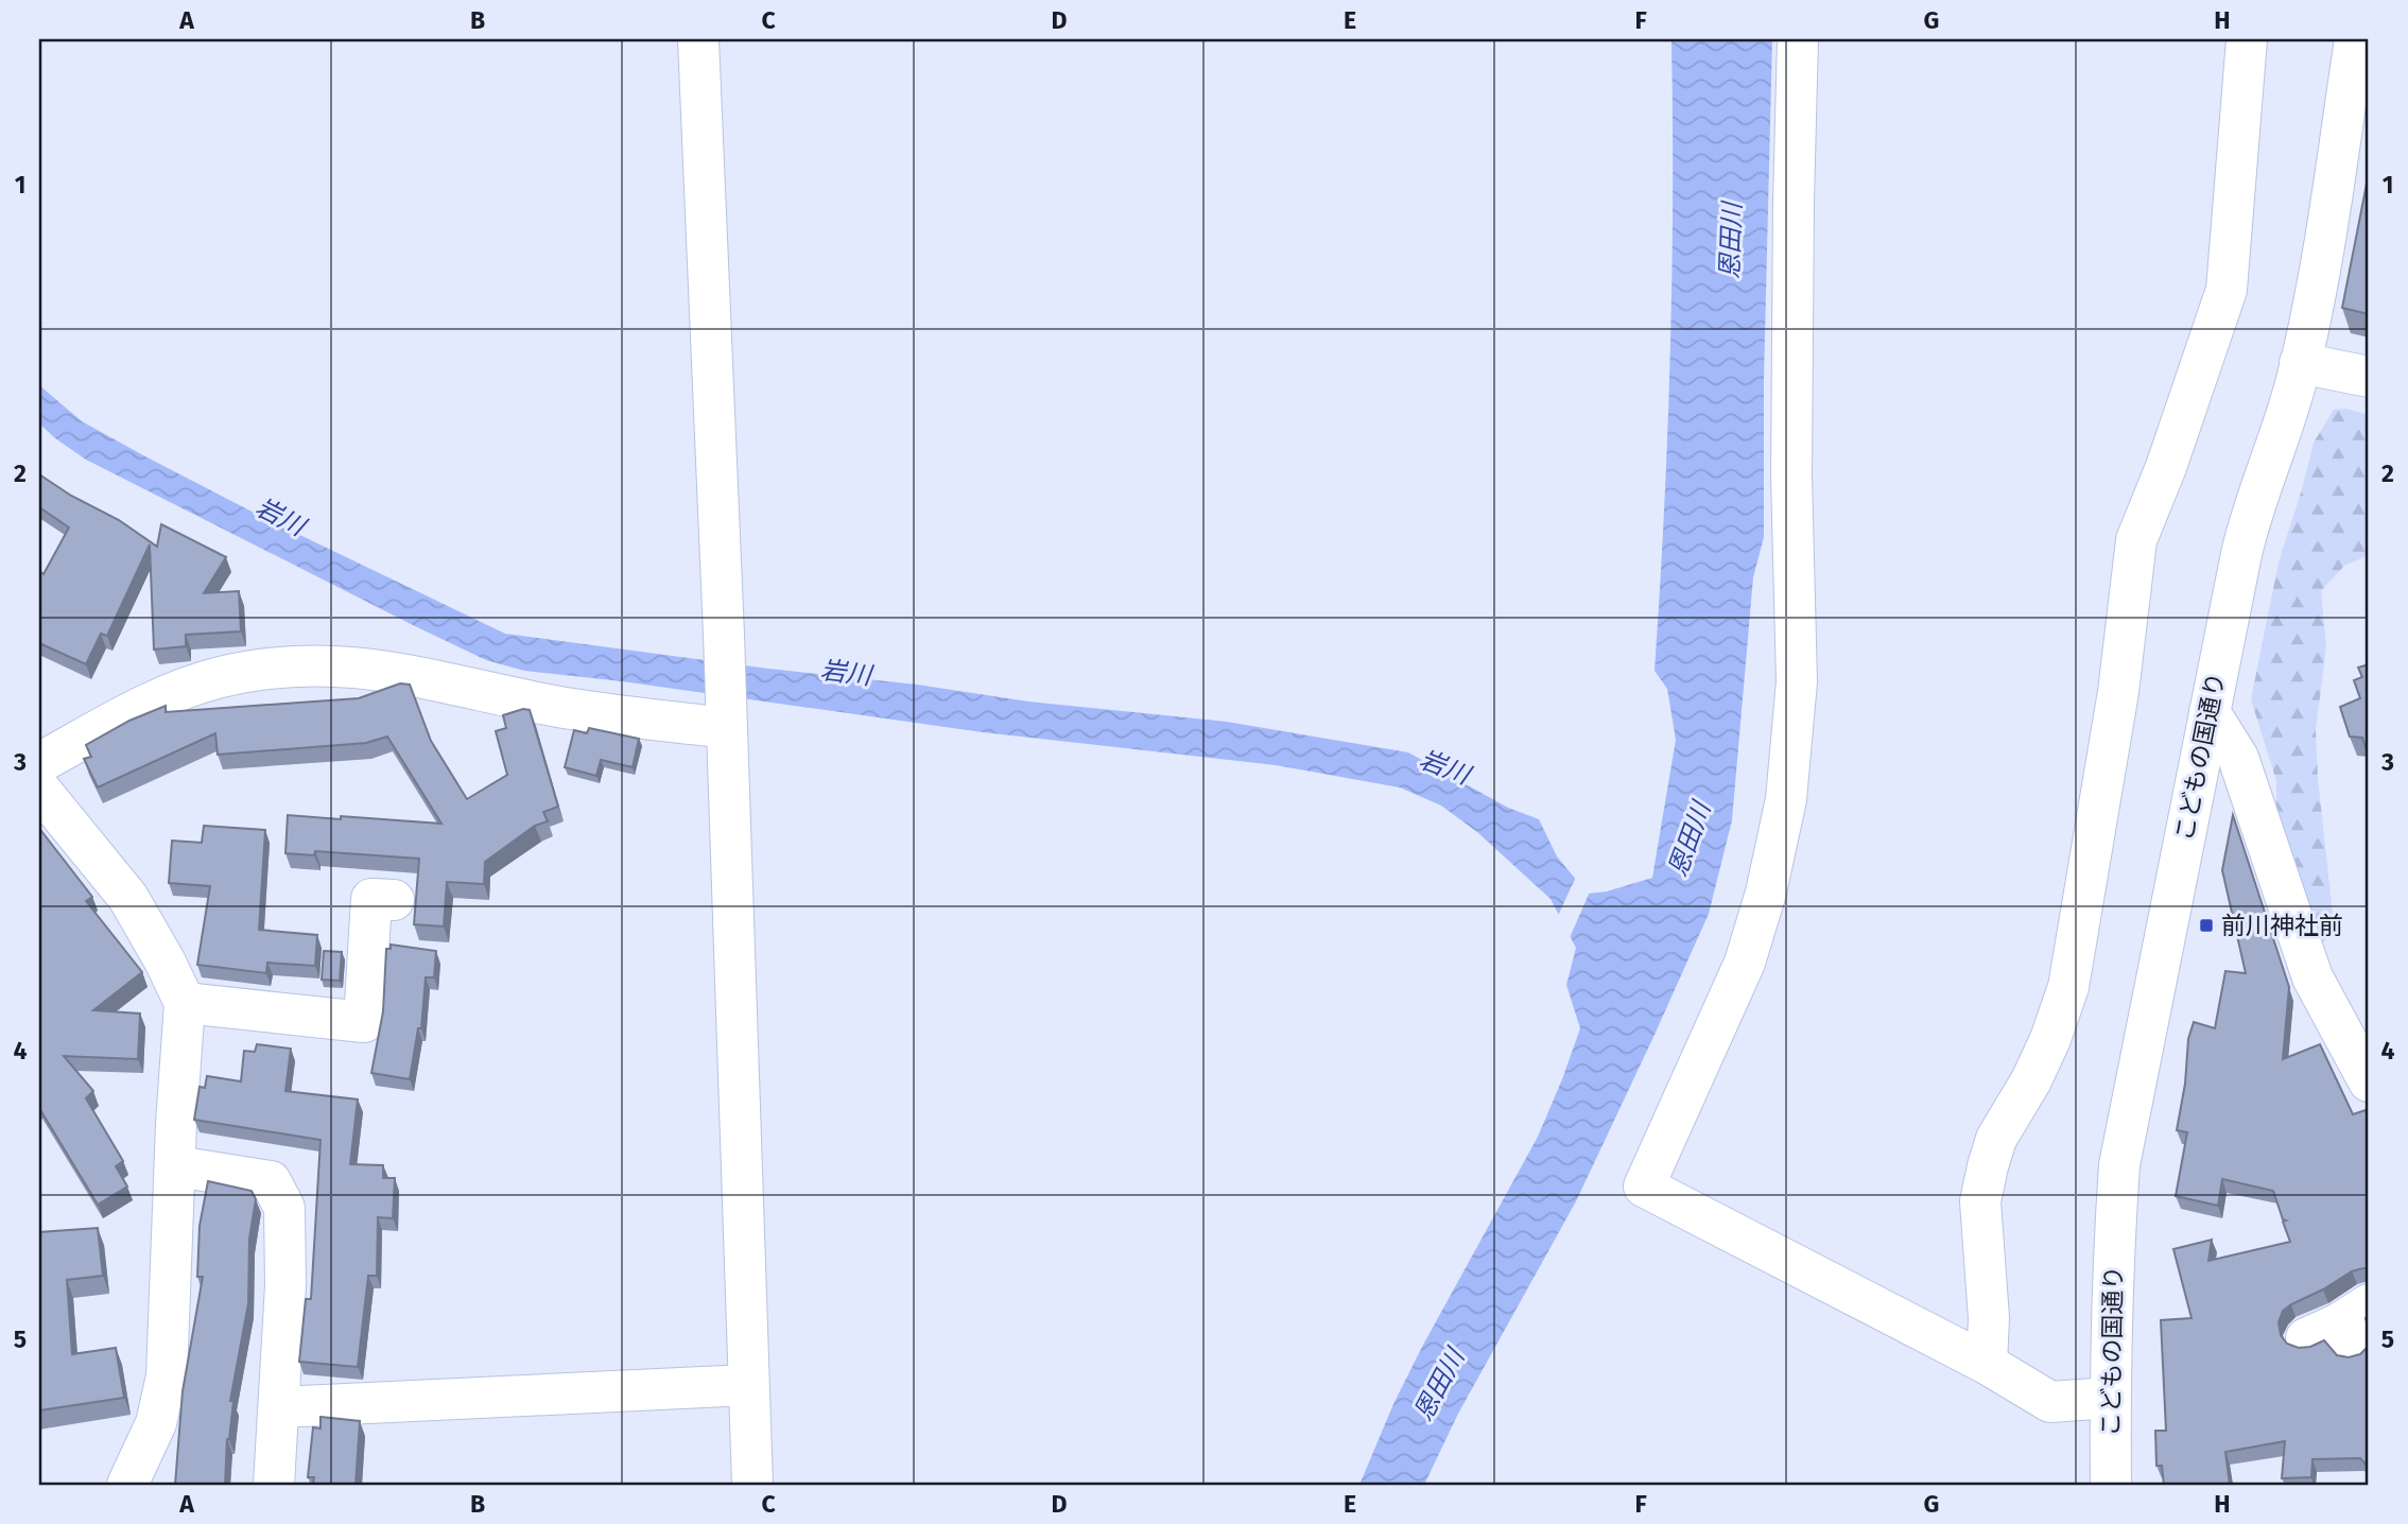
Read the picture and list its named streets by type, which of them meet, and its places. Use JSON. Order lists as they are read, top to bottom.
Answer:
{
  "streets": {
    "street": ["こどもの国通り"]
  },
  "water": ["恩田川", "岩川"],
  "places": {
    "transit": ["前川神社前"]
  },
  "grid": {
    "columns": [
      "A",
      "B",
      "C",
      "D",
      "E",
      "F",
      "G",
      "H"
    ],
    "rows": [
      "1",
      "2",
      "3",
      "4",
      "5"
    ]
  }
}
